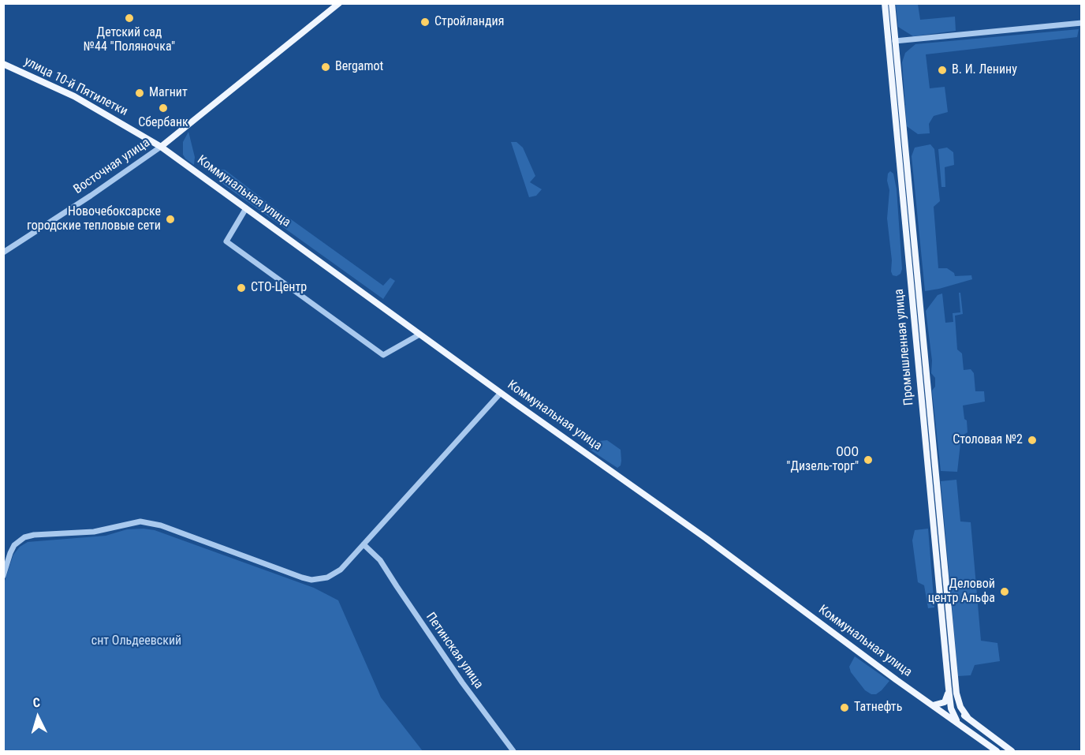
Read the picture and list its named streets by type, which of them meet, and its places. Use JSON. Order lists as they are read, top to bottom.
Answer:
{
  "streets": {
    "main road": [
      "улица 10-й Пятилетки",
      "Восточная улица",
      "Коммунальная улица",
      "Промышленная улица"
    ],
    "street": ["Петинская улица"]
  },
  "crossings": [
    ["улица 10-й Пятилетки", "Восточная улица"],
    ["улица 10-й Пятилетки", "Коммунальная улица"],
    ["Восточная улица", "Коммунальная улица"],
    ["Коммунальная улица", "Промышленная улица"]
  ],
  "parks": ["снт Ольдеевский"],
  "places": [
    "Детский сад №44 \"Поляночка\"",
    "Стройландия",
    "Bergamot",
    "В. И. Ленину",
    "Магнит",
    "Сбербанк",
    "Новочебоксарске городские тепловые сети",
    "СТО-Центр",
    "Столовая №2",
    "ООО \"Дизель-торг\"",
    "Деловой центр Альфа",
    "Татнефть"
  ],
  "north": "top"
}
